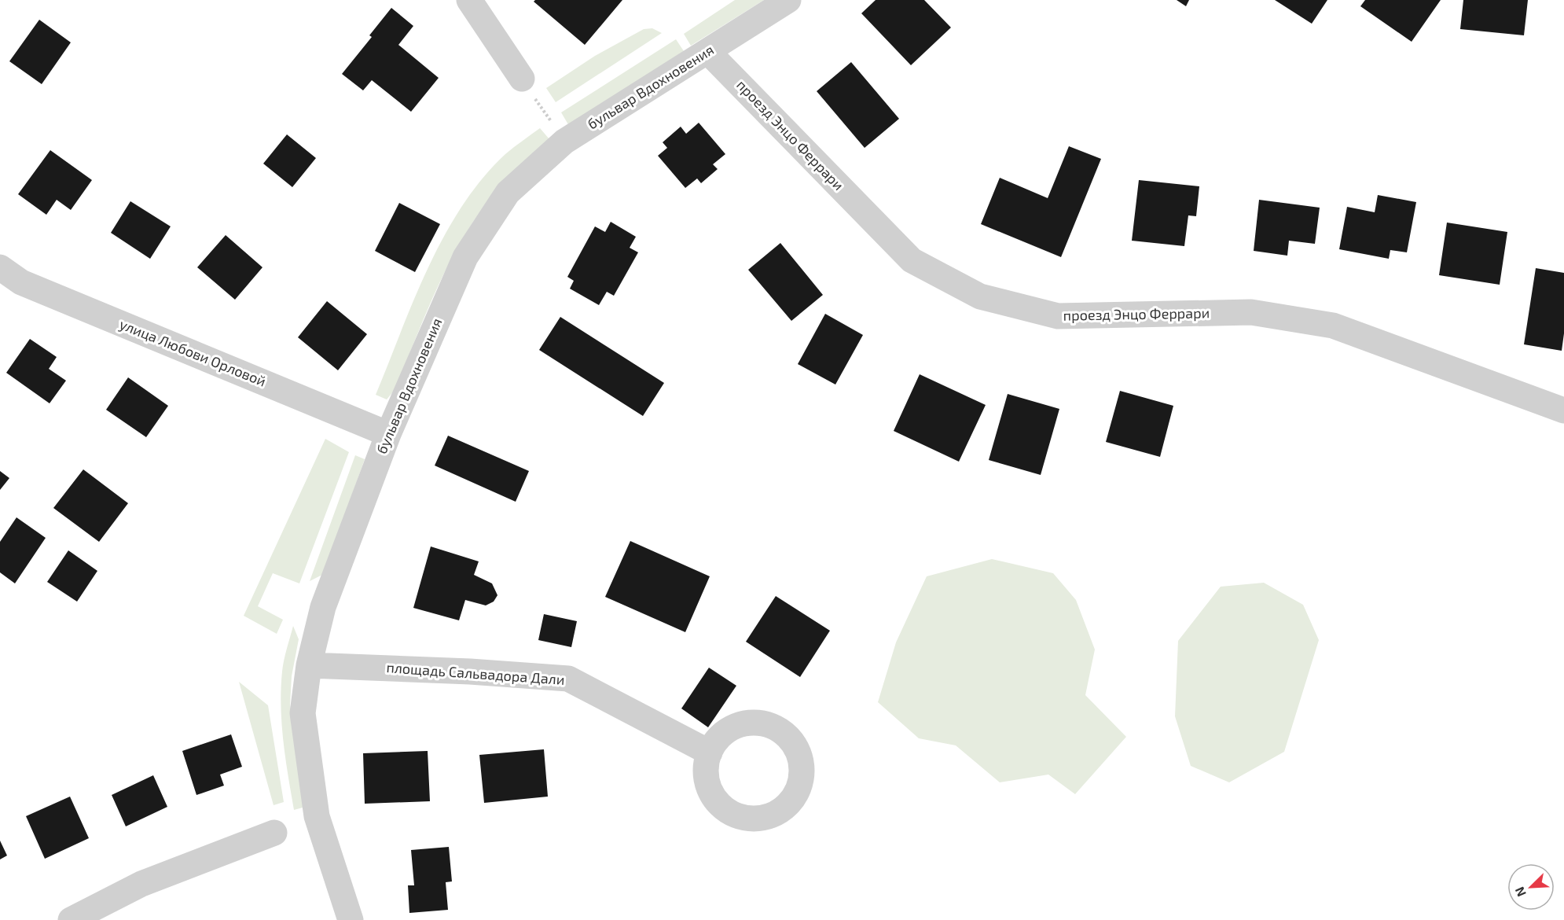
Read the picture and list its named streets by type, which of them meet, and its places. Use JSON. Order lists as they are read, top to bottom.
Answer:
{
  "streets": {
    "street": [
      "бульвар Вдохновения",
      "проезд Энцо Феррари",
      "улица Любови Орловой",
      "площадь Сальвадора Дали"
    ]
  },
  "crossings": [
    ["бульвар Вдохновения", "проезд Энцо Феррари"],
    ["бульвар Вдохновения", "улица Любови Орловой"],
    ["бульвар Вдохновения", "площадь Сальвадора Дали"]
  ],
  "north": "bottom left"
}
